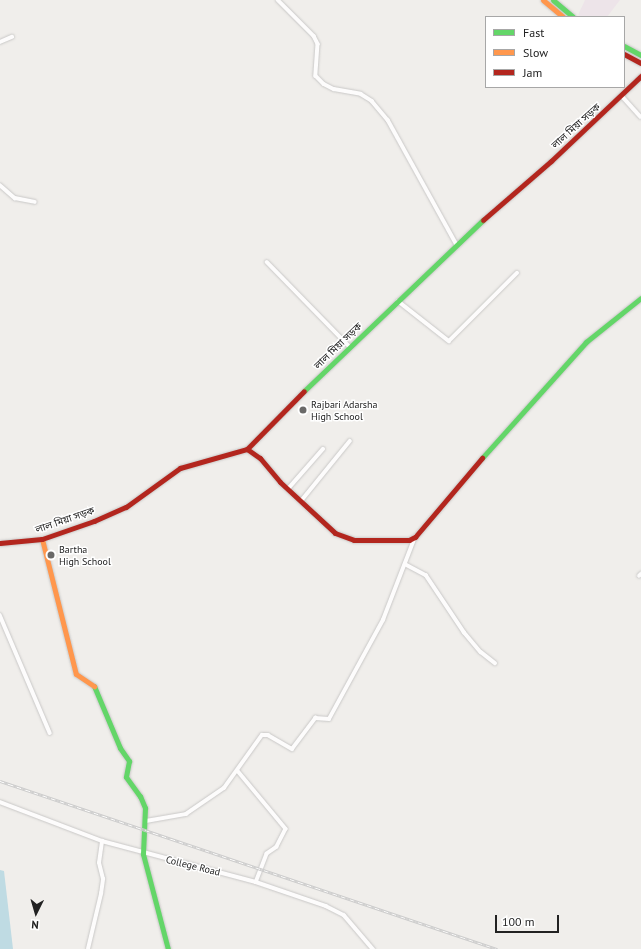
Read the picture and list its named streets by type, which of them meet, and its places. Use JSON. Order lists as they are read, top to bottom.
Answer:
{
  "streets": {
    "street": ["লাল মিয়া সড়ক", "College Road"]
  },
  "places": ["Rajbari Adarsha High School", "Bartha High School"],
  "legend": ["Fast", "Slow", "Jam"],
  "scale_bar": "100 m",
  "north": "bottom"
}
